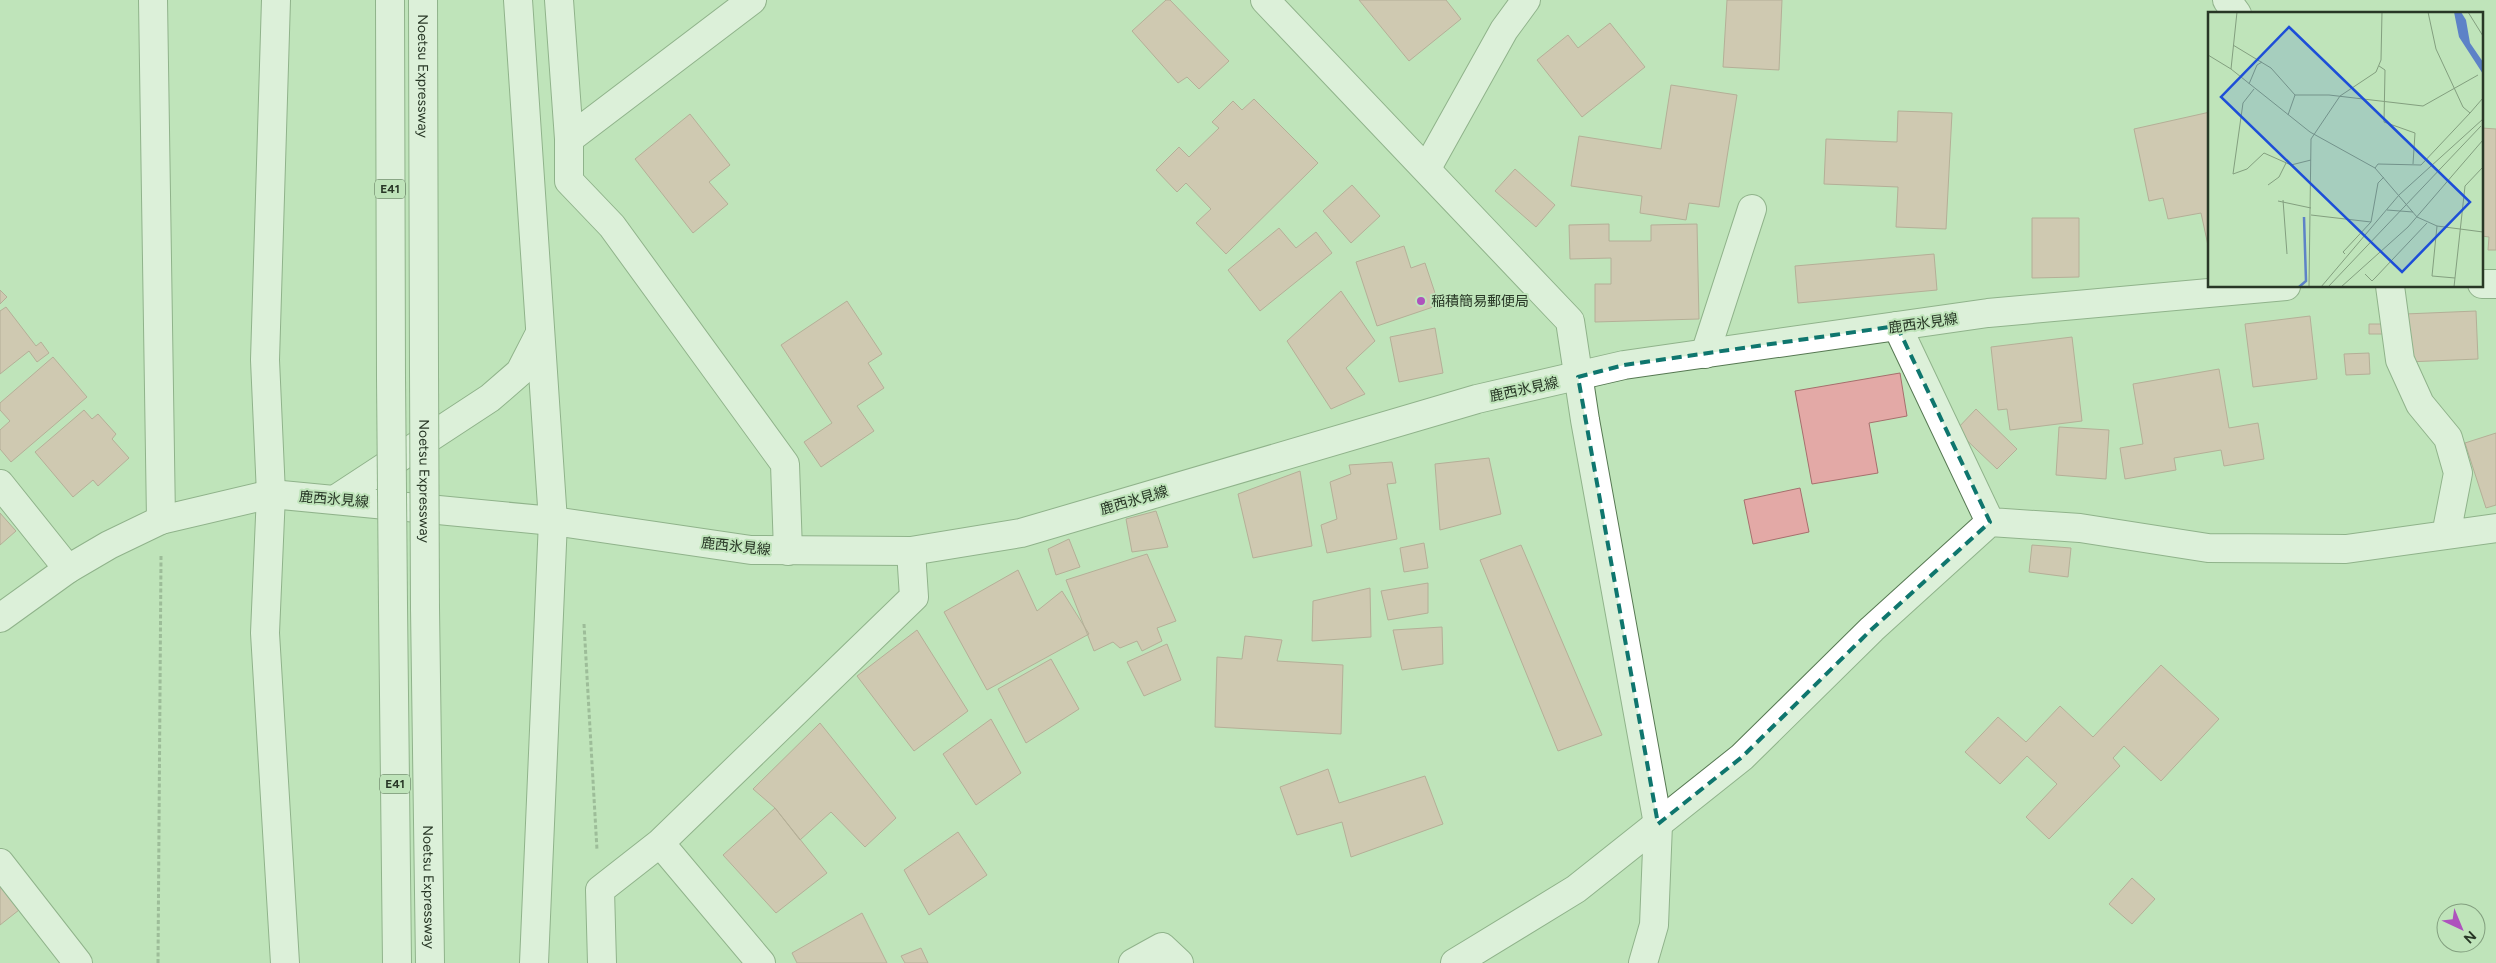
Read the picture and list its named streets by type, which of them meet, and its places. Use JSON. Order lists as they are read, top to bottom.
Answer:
{
  "streets": {
    "main road": ["Noetsu Expressway", "E41", "鹿西氷見線"]
  },
  "places": ["稲積簡易郵便局"],
  "north": "bottom right"
}
